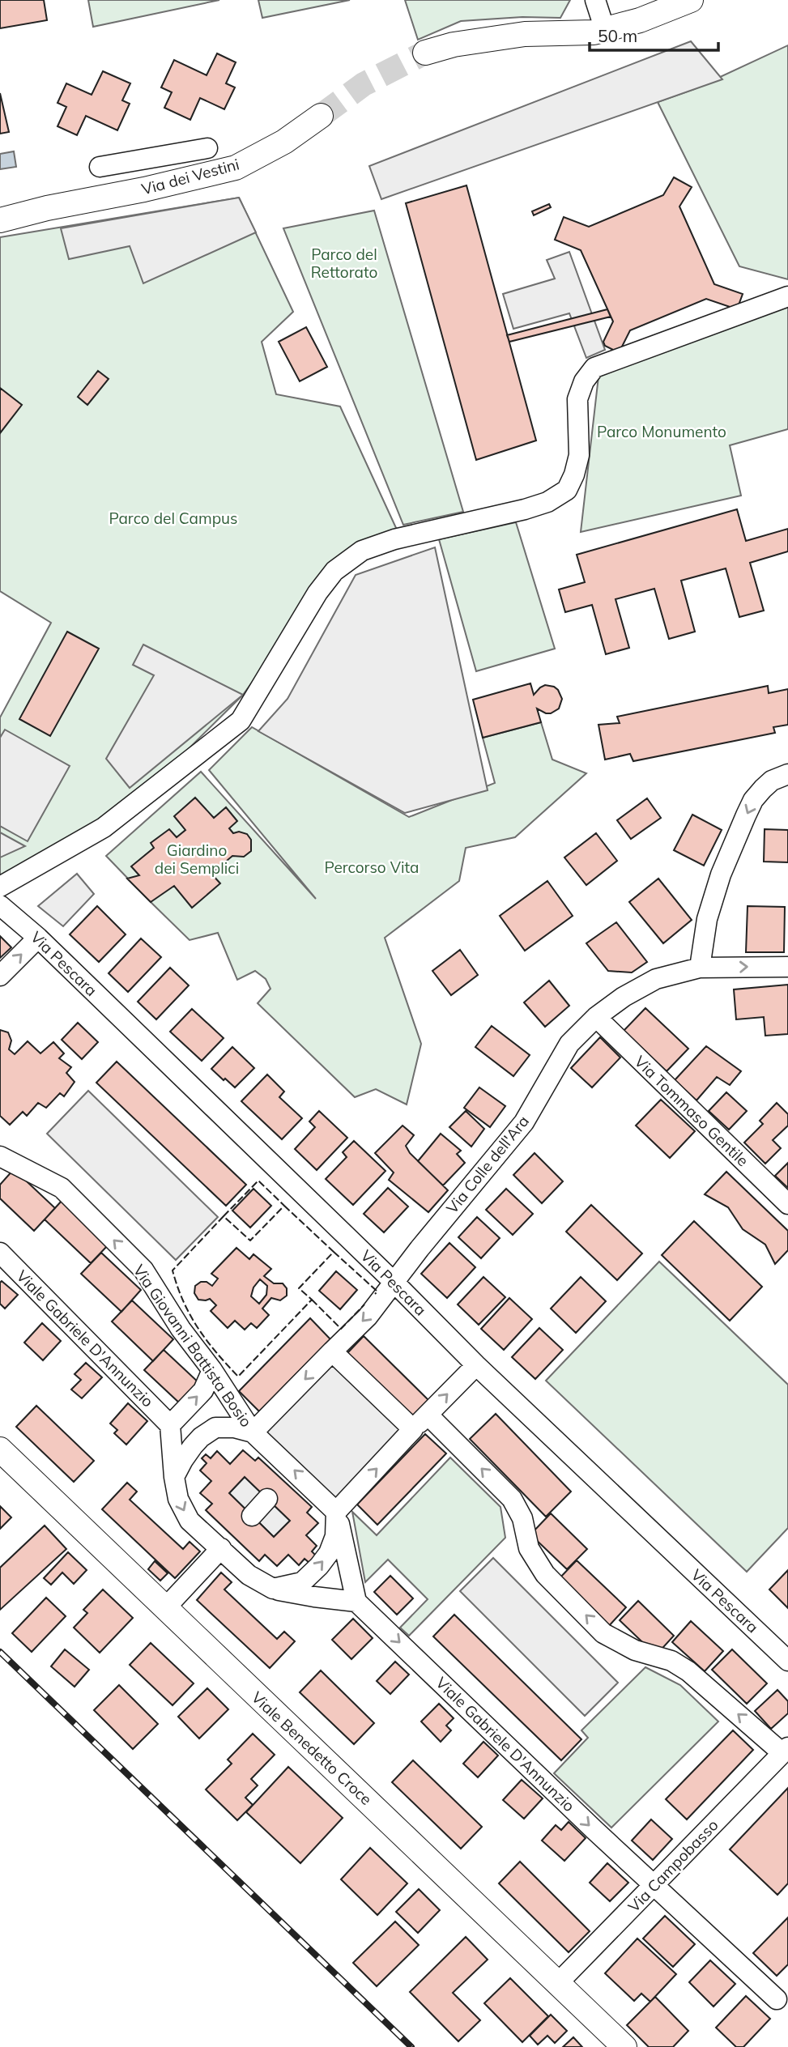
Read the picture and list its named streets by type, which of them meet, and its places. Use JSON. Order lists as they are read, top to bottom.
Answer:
{
  "streets": {
    "main road": ["Via dei Vestini", "Viale Benedetto Croce"],
    "street": [
      "Via Pescara",
      "Via Tommaso Gentile",
      "Via Colle dell'Ara",
      "Viale Gabriele D'Annunzio",
      "Via Giovanni Battista Bosio",
      "Via Campobasso"
    ]
  },
  "crossings": [
    ["Via Pescara", "Via Colle dell'Ara"],
    ["Via Tommaso Gentile", "Via Colle dell'Ara"],
    ["Via Colle dell'Ara", "Via Giovanni Battista Bosio"],
    ["Viale Gabriele D'Annunzio", "Via Campobasso"],
    ["Viale Benedetto Croce", "Via Campobasso"]
  ],
  "one_way": ["Via Giovanni Battista Bosio"],
  "parks": [
    "Parco del Rettorato",
    "Parco Monumento",
    "Parco del Campus",
    "Giardino dei Semplici",
    "Percorso Vita"
  ],
  "scale_bar": "50 m"
}
